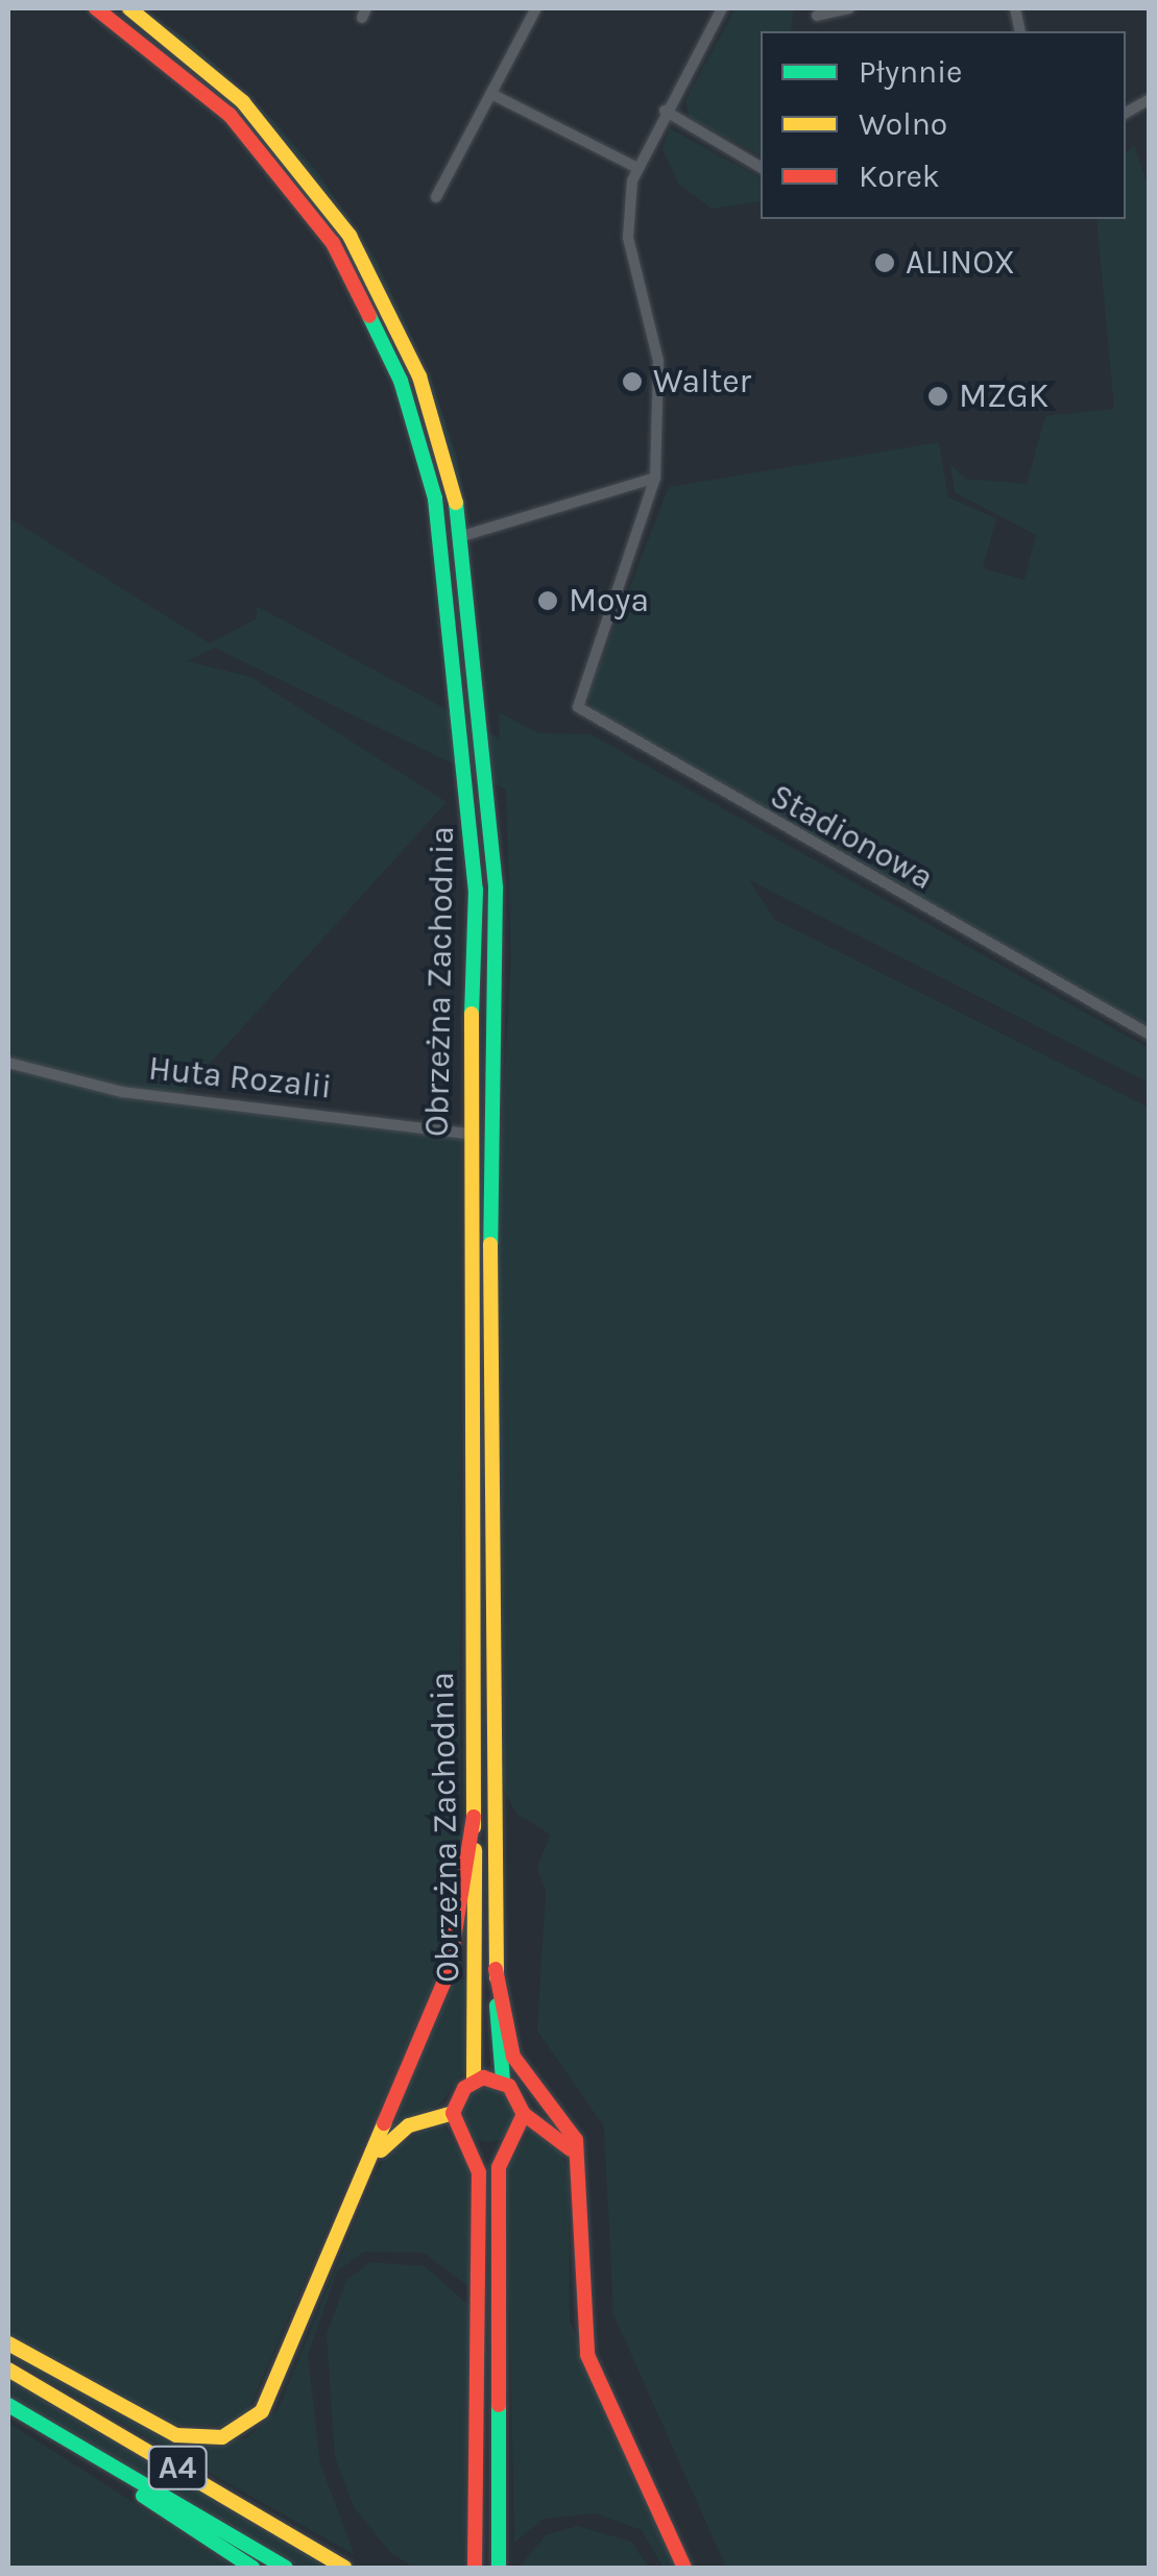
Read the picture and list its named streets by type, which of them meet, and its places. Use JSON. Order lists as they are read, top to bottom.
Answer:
{
  "streets": {
    "main road": ["Obrzeżna Zachodnia", "A4"],
    "street": ["Stadionowa", "Huta Rozalii"]
  },
  "crossings": [
    ["Obrzeżna Zachodnia", "Huta Rozalii"]
  ],
  "places": [
    "ALINOX",
    "Walter",
    "MZGK",
    "Moya"
  ],
  "legend": ["Płynnie", "Wolno", "Korek"]
}
